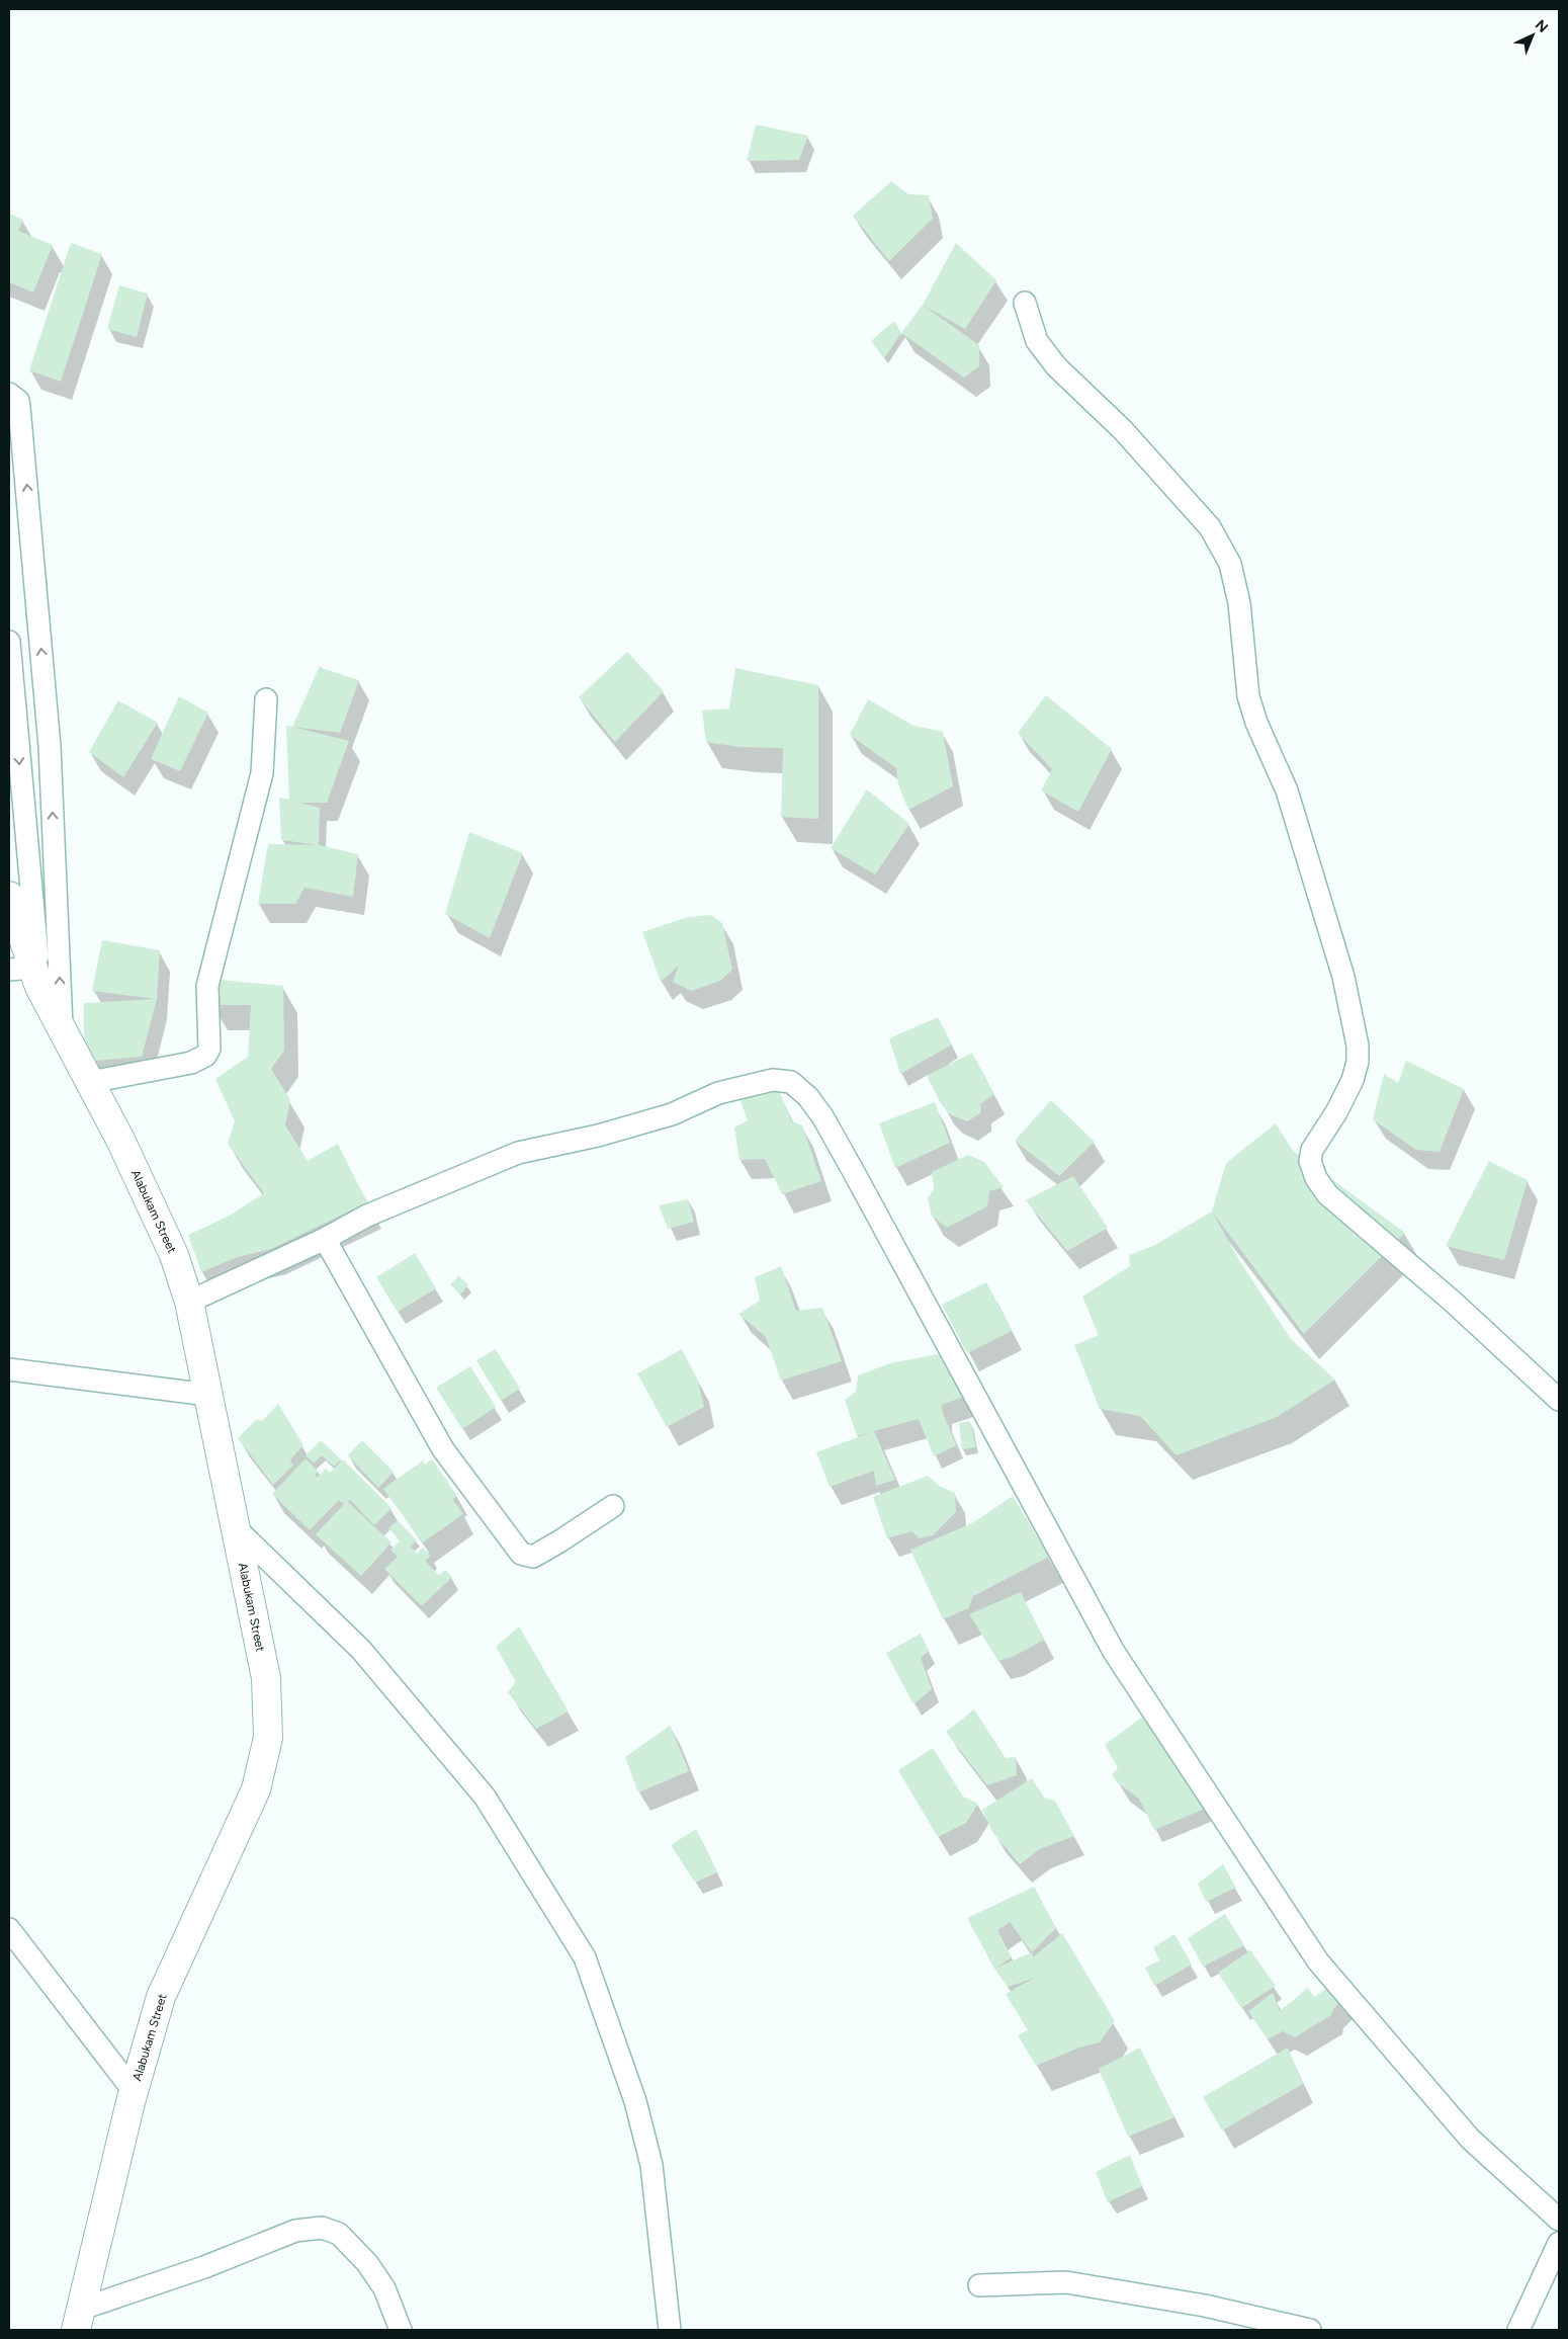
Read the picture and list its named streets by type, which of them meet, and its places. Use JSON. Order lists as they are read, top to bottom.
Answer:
{
  "streets": {
    "street": ["Alabukam Street"]
  },
  "north": "top right"
}
